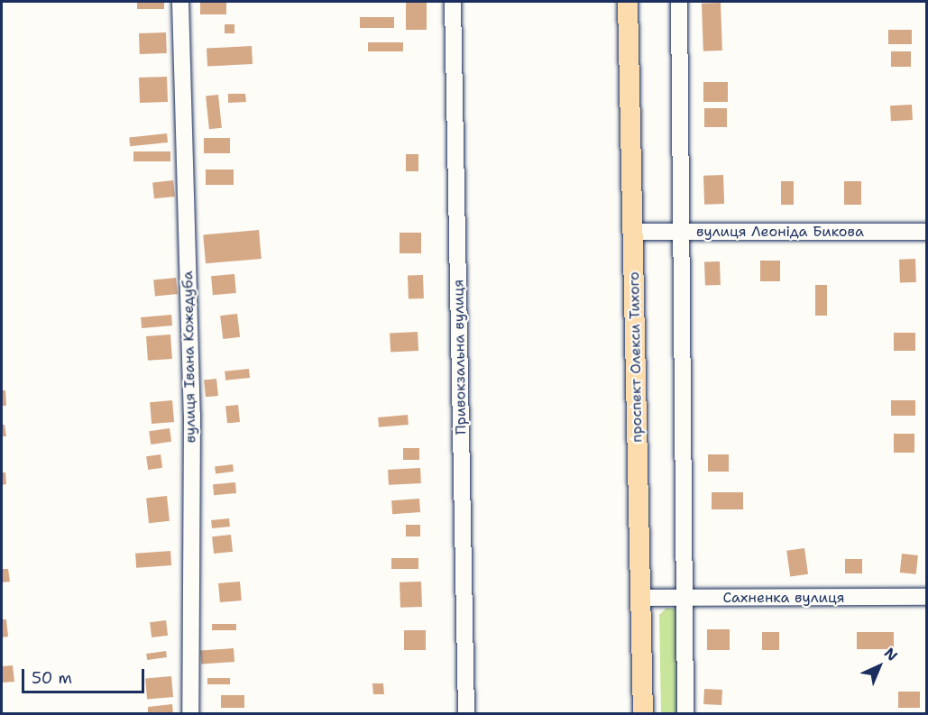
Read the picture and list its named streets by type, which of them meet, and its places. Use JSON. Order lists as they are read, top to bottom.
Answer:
{
  "streets": {
    "main road": ["проспект Олекси Тихого"],
    "street": [
      "вулиця Леоніда Бикова",
      "вулиця Івана Кожедуба",
      "Привокзальна вулиця",
      "Сахненка вулиця"
    ]
  },
  "crossings": [
    ["вулиця Леоніда Бикова", "проспект Олекси Тихого"],
    ["проспект Олекси Тихого", "Сахненка вулиця"]
  ],
  "scale_bar": "50 m",
  "north": "top right"
}
